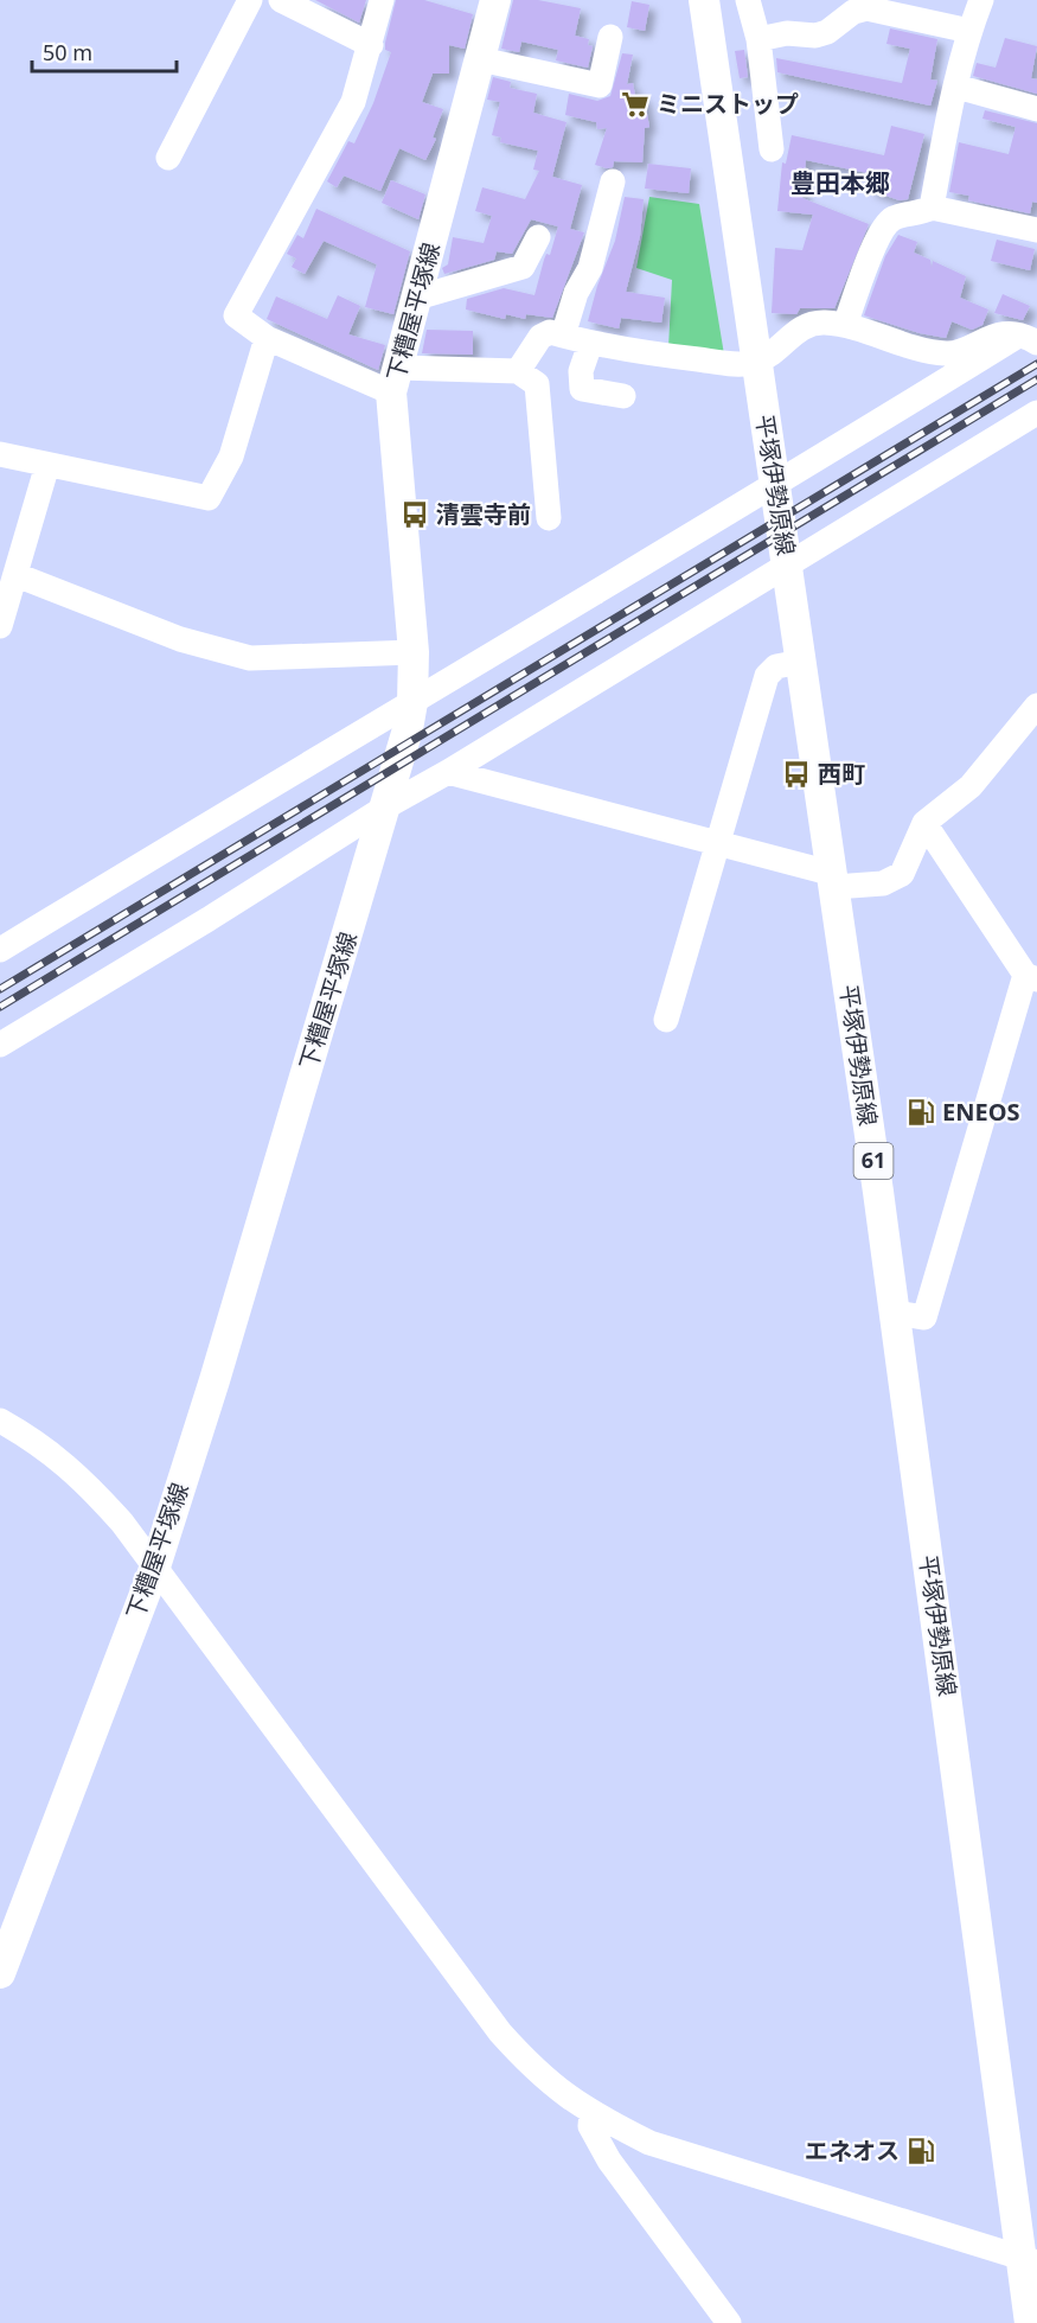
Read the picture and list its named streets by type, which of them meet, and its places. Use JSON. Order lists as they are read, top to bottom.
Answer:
{
  "streets": {
    "main road": ["下糟屋平塚線", "平塚伊勢原線", "61"]
  },
  "districts": ["豊田本郷"],
  "places": {
    "supermarket": ["ミニストップ"],
    "bus stop": ["清雲寺前", "西町"],
    "fuel station": ["ENEOS", "エネオス"]
  },
  "scale_bar": "50 m"
}
